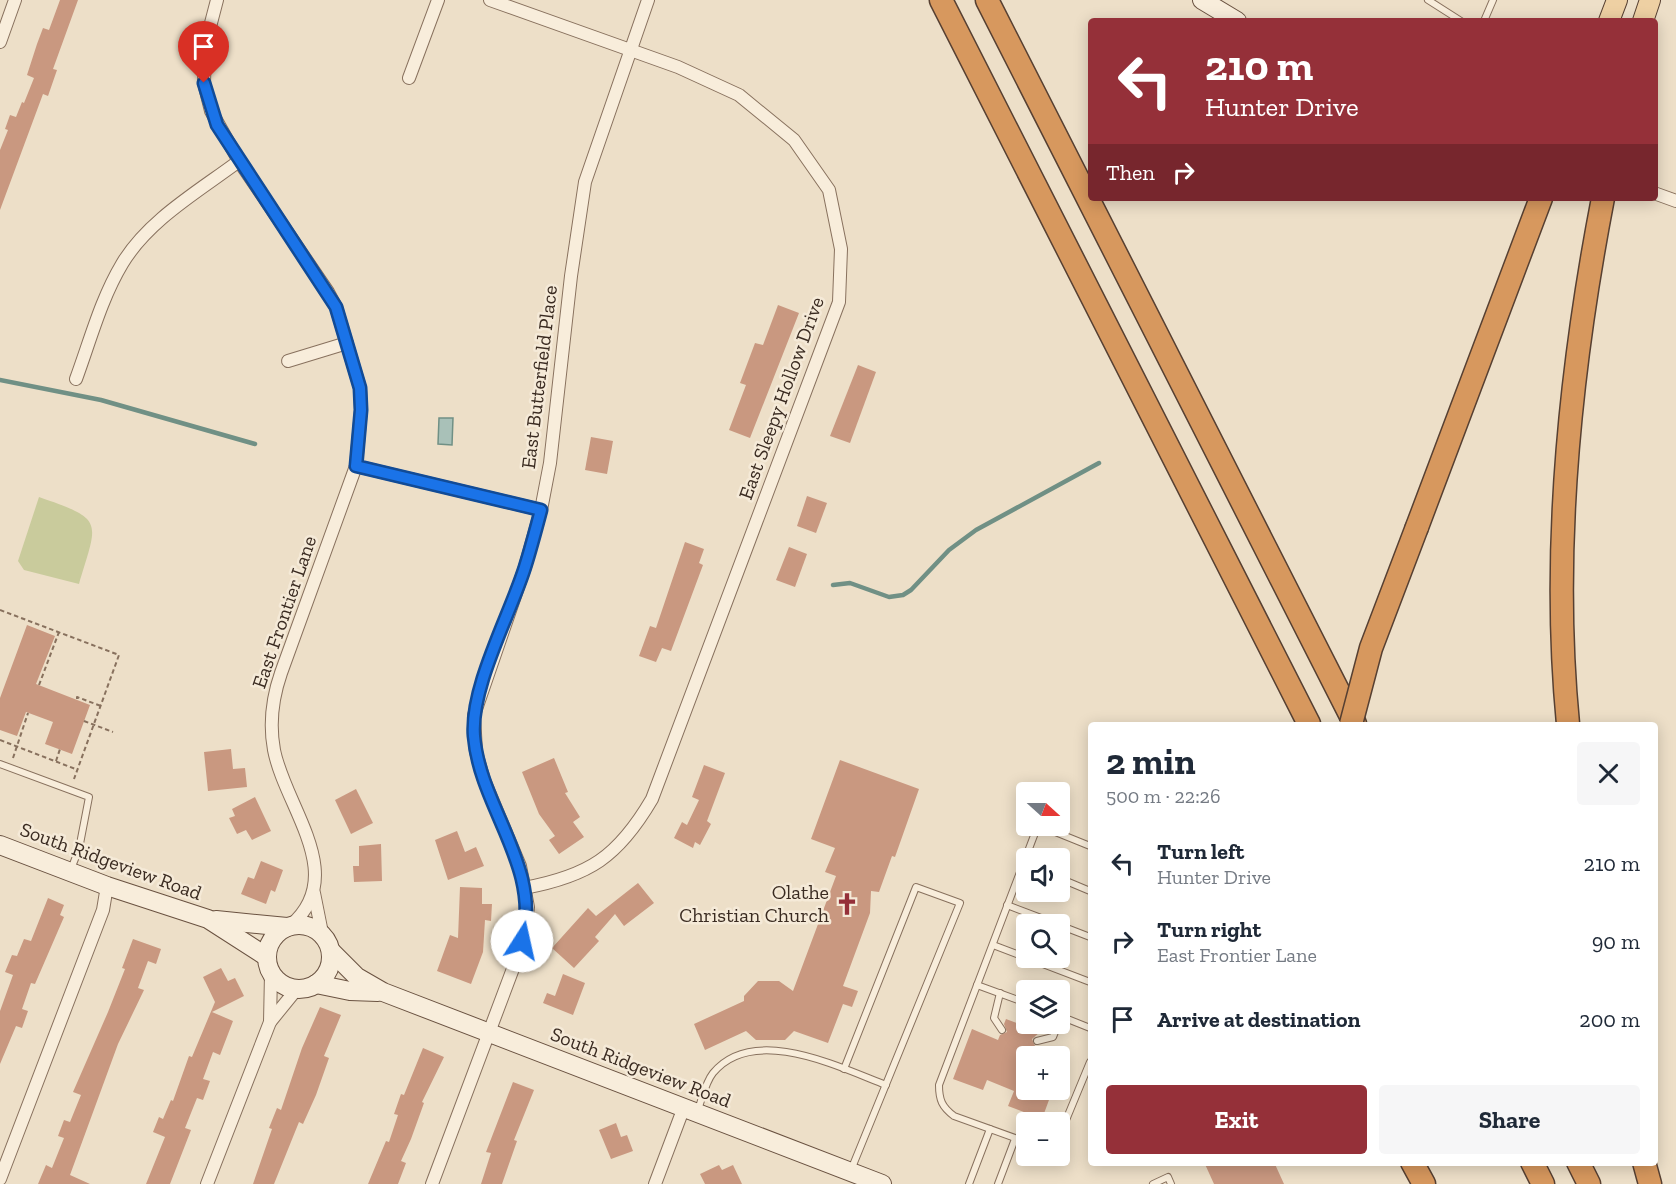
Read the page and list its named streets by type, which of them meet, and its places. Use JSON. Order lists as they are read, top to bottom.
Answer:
{
  "streets": {
    "main road": ["South Ridgeview Road"],
    "street": ["East Butterfield Place", "East Sleepy Hollow Drive", "East Frontier Lane"]
  },
  "crossings": [
    ["East Butterfield Place", "East Sleepy Hollow Drive"],
    ["East Butterfield Place", "South Ridgeview Road"]
  ],
  "places": {
    "church": ["Olathe Christian Church"]
  },
  "north": "right",
  "page": {
    "turn": ["210 m", "Hunter Drive"],
    "then": "Then",
    "heading": ["2 min", "500 m · 22:26"],
    "map_buttons": ["+", "−"],
    "list": [
      {
        "name": "Turn left",
        "note": "Hunter Drive",
        "value": "210 m"
      },
      {
        "name": "Turn right",
        "note": "East Frontier Lane",
        "value": "90 m"
      },
      {
        "name": "Arrive at destination",
        "value": "200 m"
      }
    ],
    "buttons": ["Exit", "Share"]
  }
}
